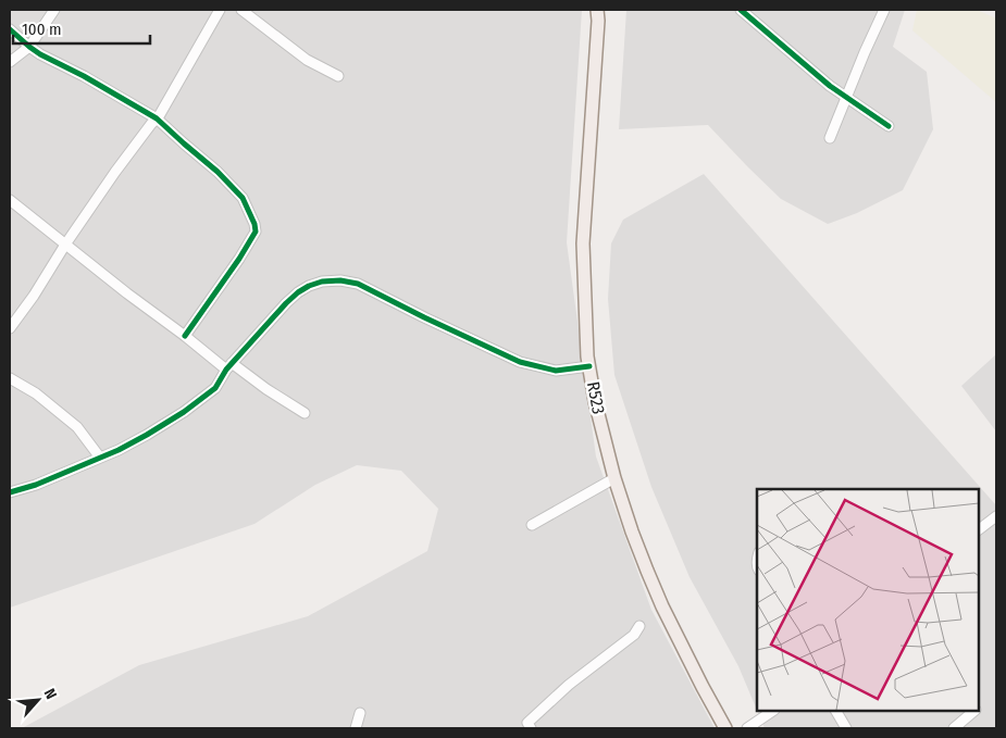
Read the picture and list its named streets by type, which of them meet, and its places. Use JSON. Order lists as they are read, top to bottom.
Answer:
{
  "streets": {
    "main road": ["R523"]
  },
  "scale_bar": "100 m",
  "north": "top right"
}
